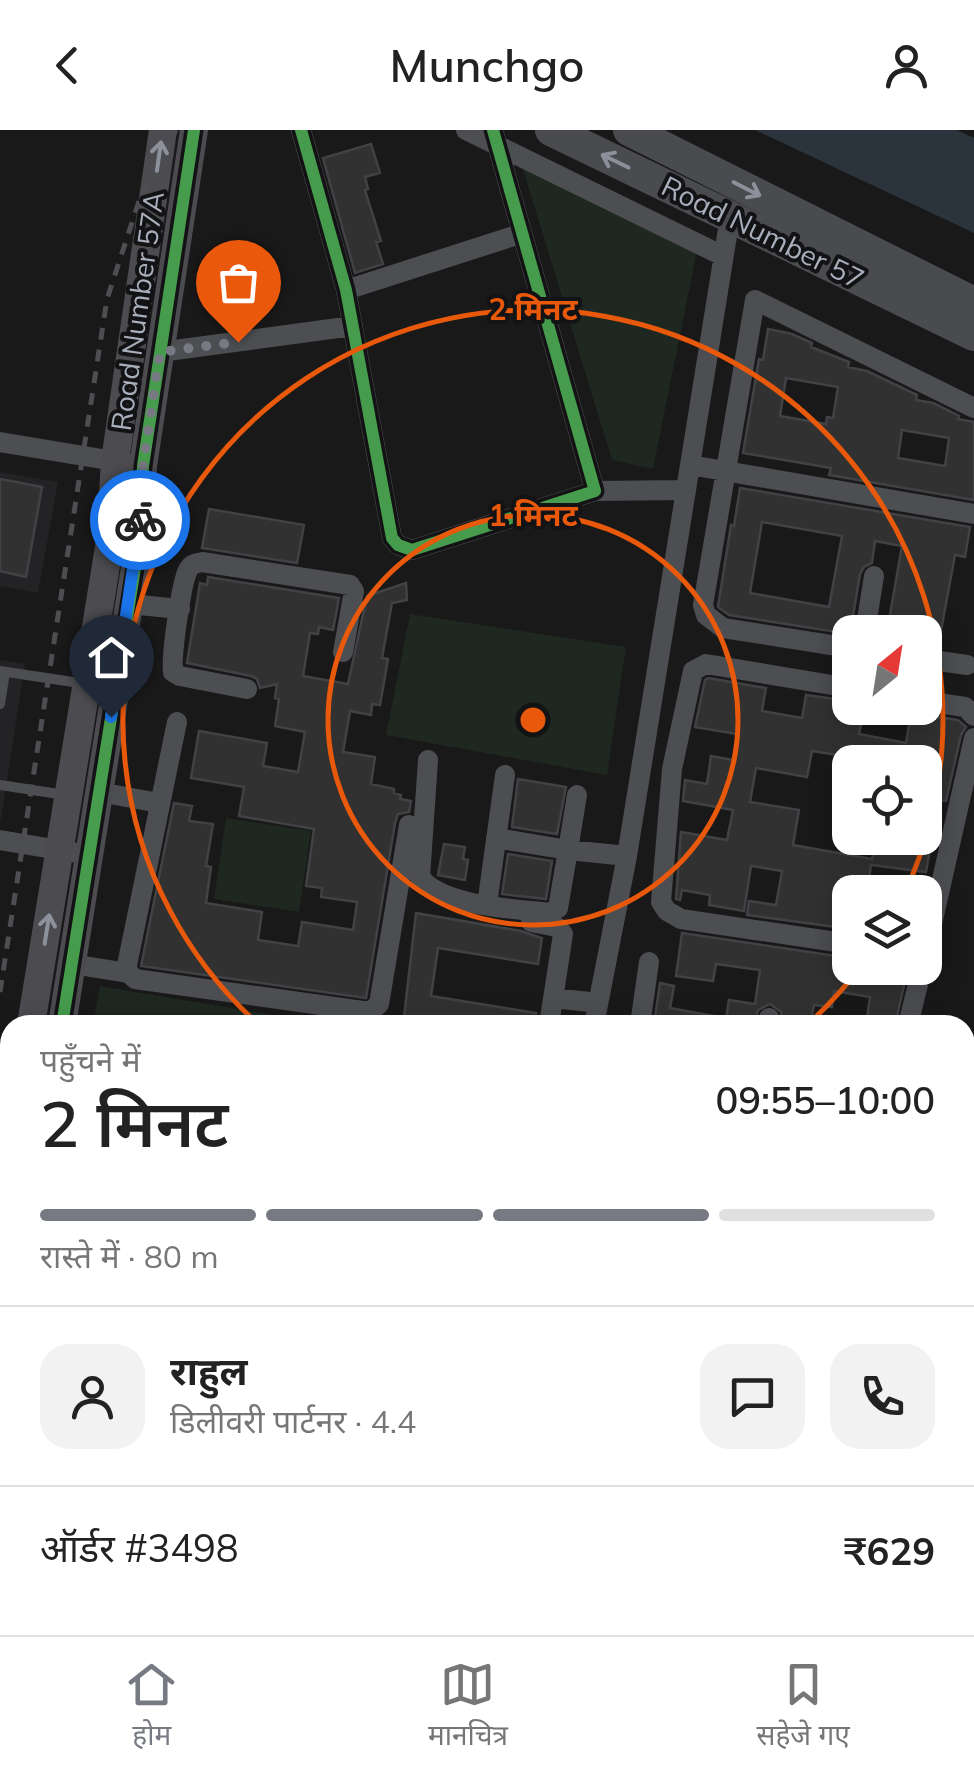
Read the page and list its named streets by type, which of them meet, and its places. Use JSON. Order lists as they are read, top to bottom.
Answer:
{
  "streets": {
    "main road": ["Road Number 57"],
    "street": ["Road Number 57A"]
  },
  "north": "top right",
  "page": {
    "header": "Munchgo",
    "heading": ["2 मिनट", "पहुँचने में", "09:55–10:00"],
    "panel": [
      "राहुल",
      "डिलीवरी पार्टनर · 4.4",
      "ऑर्डर #3498",
      "₹629"
    ],
    "bar": "रास्ते में · 80 m",
    "tabs": ["होम", "मानचित्र", "सहेजे गए"]
  },
  "rings": ["2 मिनट", "1 मिनट"]
}
